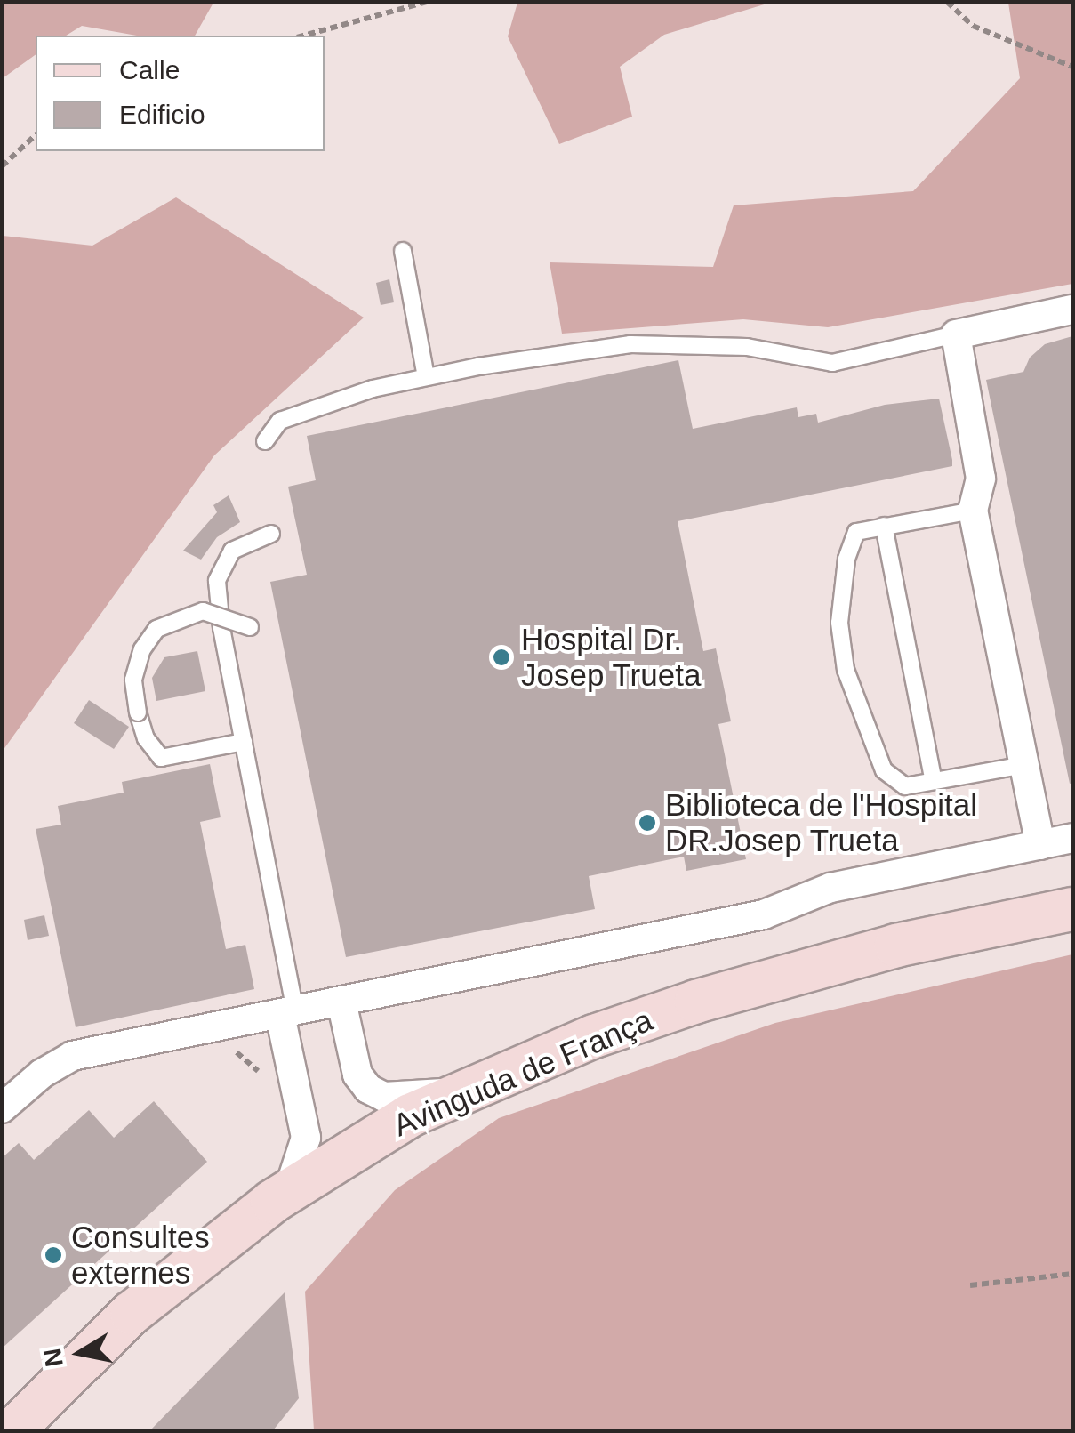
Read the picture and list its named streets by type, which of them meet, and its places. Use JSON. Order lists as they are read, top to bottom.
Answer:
{
  "streets": {
    "main road": ["Avinguda de França"]
  },
  "places": ["Hospital Dr. Josep Trueta", "Biblioteca de l'Hospital DR.Josep Trueta", "Consultes externes"],
  "legend": ["Calle", "Edificio"],
  "north": "left"
}
